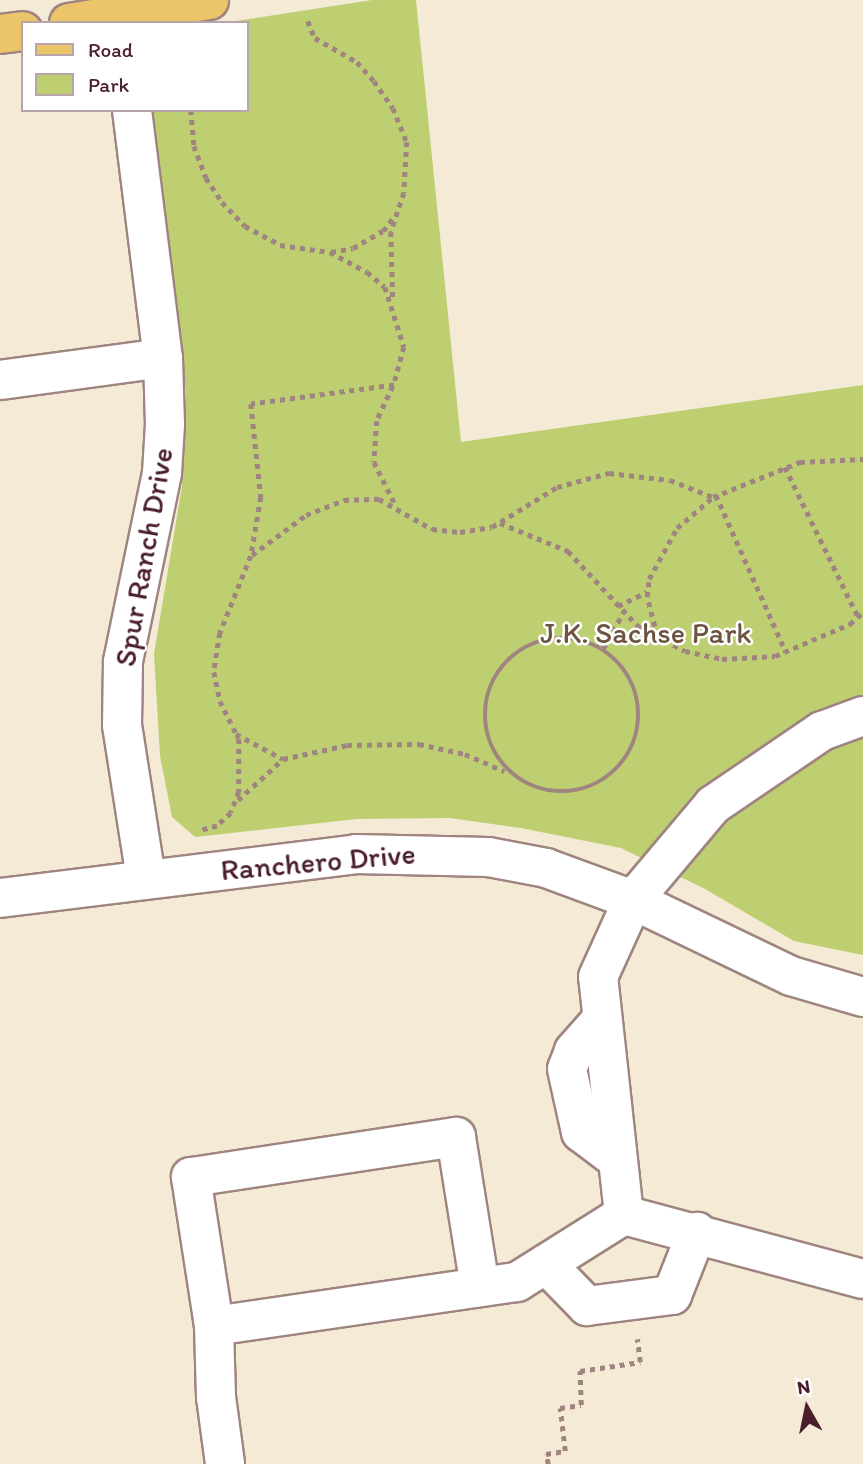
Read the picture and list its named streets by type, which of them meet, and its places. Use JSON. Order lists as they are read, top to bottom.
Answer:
{
  "streets": {
    "street": ["Spur Ranch Drive", "Ranchero Drive"]
  },
  "crossings": [
    ["Spur Ranch Drive", "Ranchero Drive"]
  ],
  "parks": ["J.K. Sachse Park"],
  "legend": ["Road", "Park"],
  "north": "top"
}
